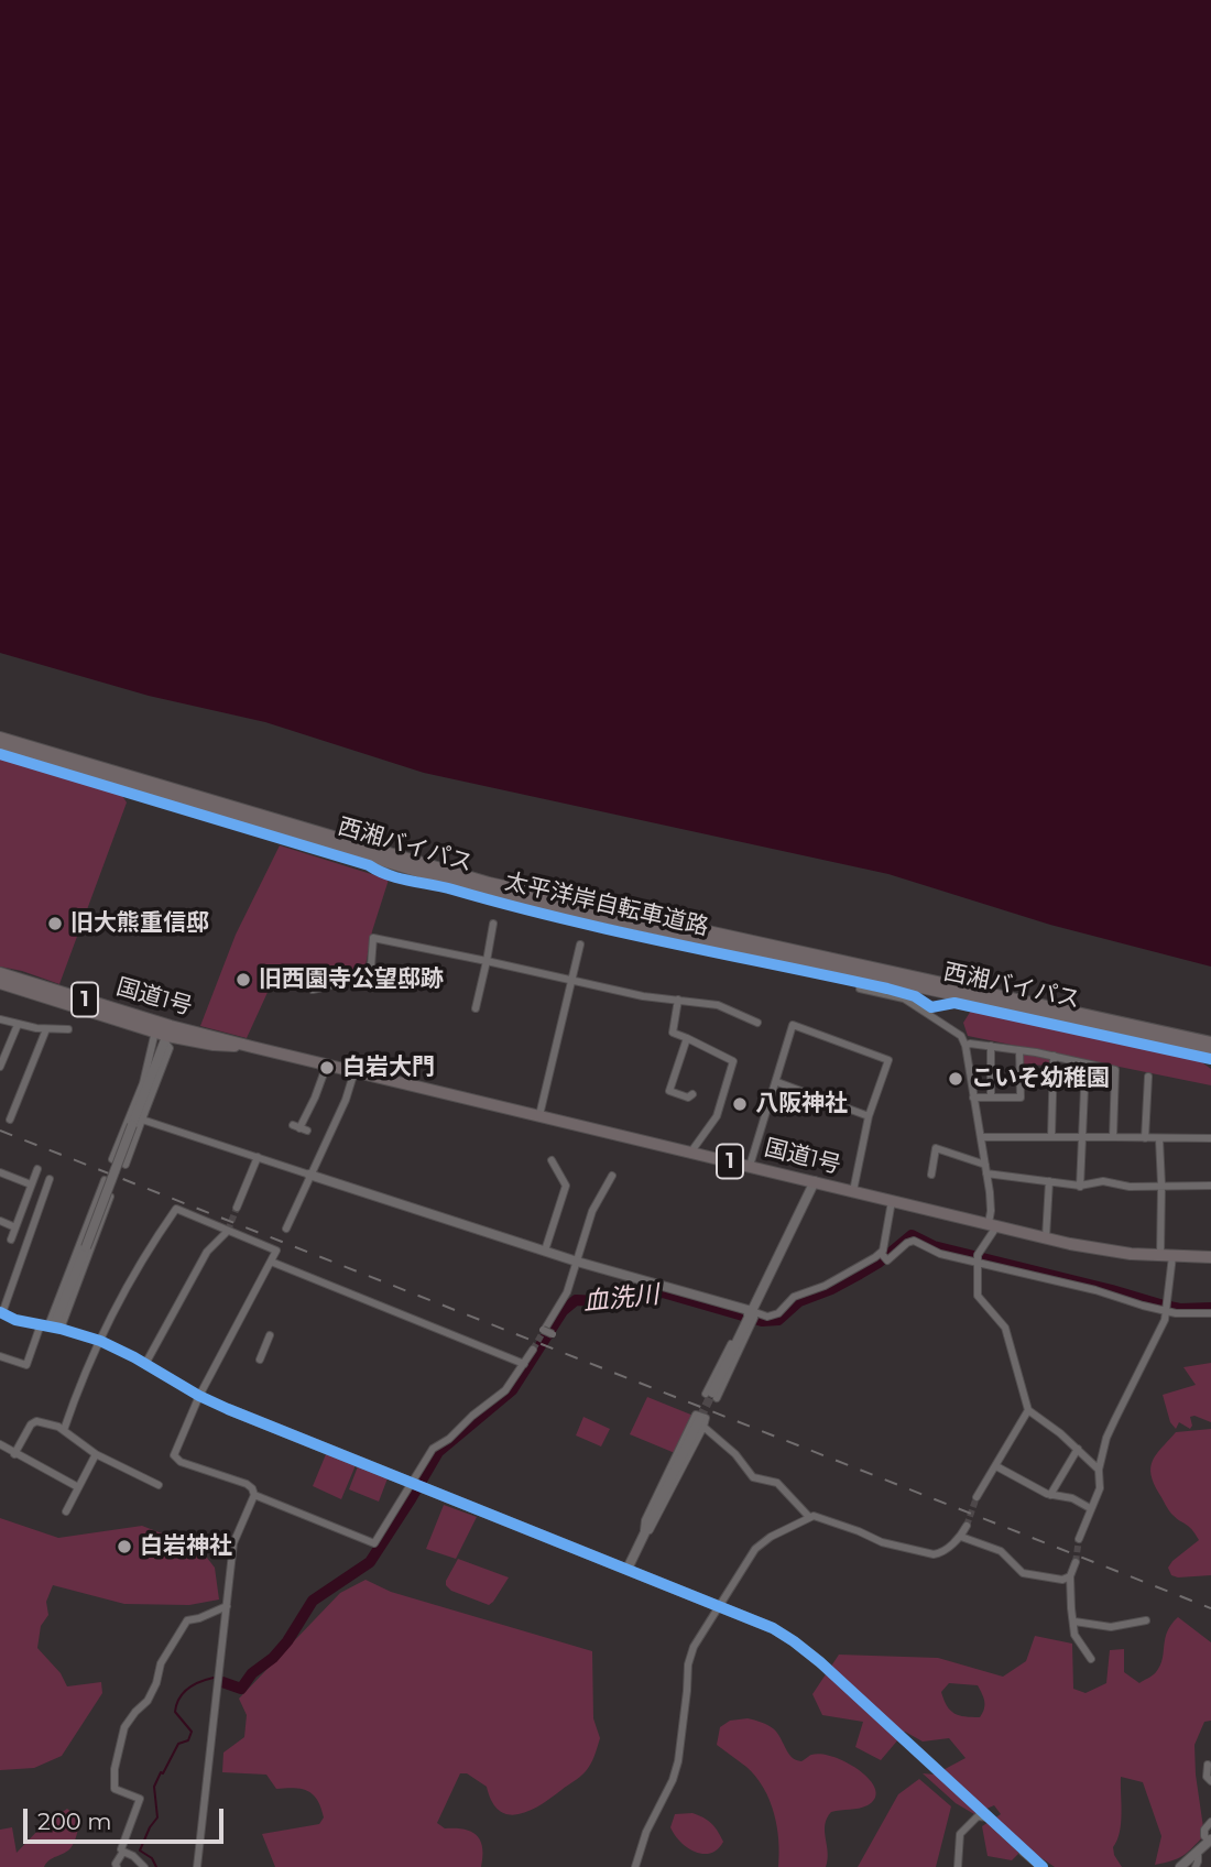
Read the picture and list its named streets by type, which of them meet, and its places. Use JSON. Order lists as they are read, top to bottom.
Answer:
{
  "streets": {
    "highway": ["西湘バイパス", "国道1号", "1"],
    "cycle path": ["太平洋岸自転車道路"]
  },
  "water": ["血洗川"],
  "places": [
    "旧大熊重信邸",
    "旧西園寺公望邸跡",
    "白岩大門",
    "こいそ幼稚園",
    "八阪神社",
    "白岩神社"
  ],
  "scale_bar": "200 m"
}
